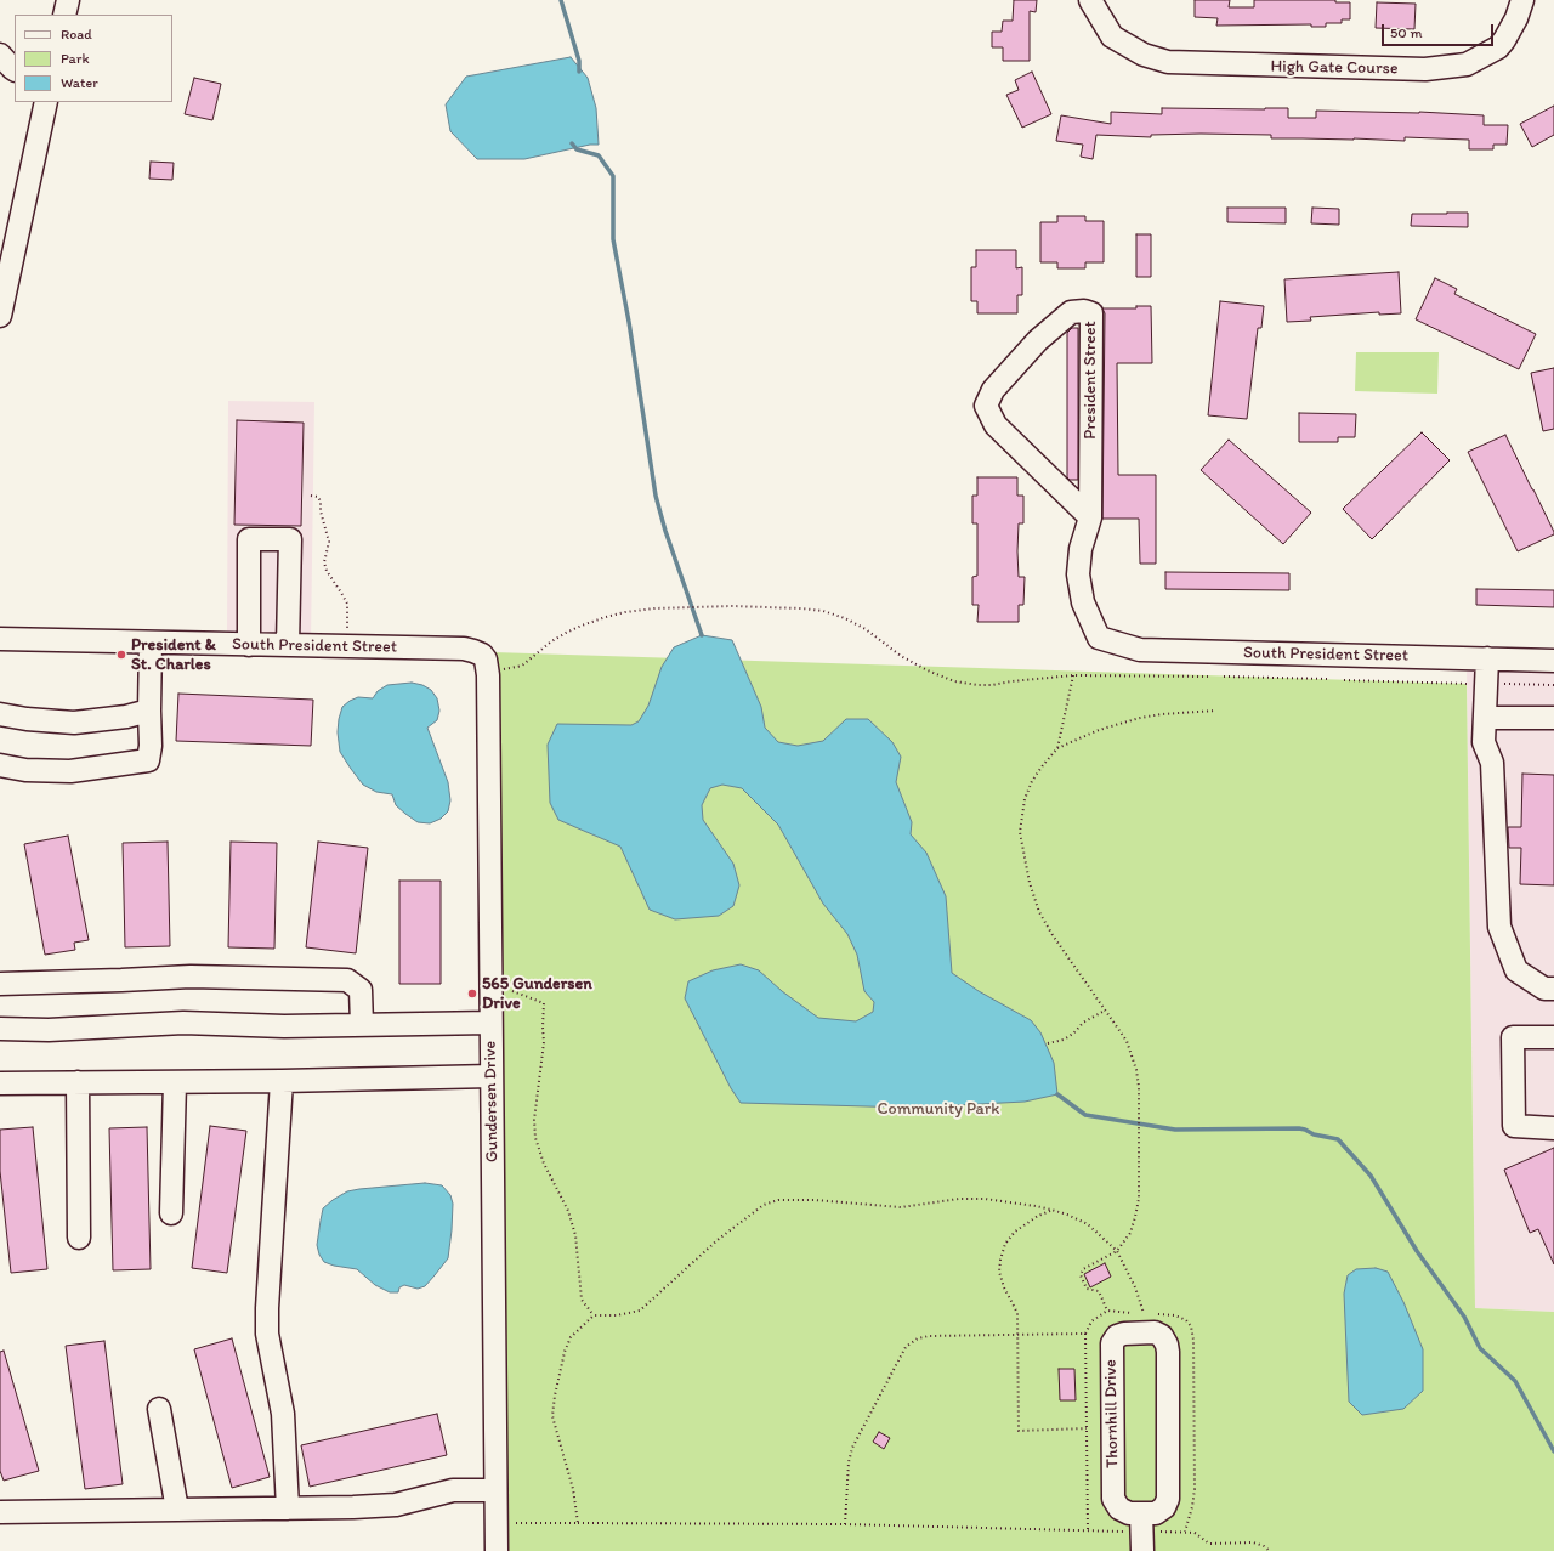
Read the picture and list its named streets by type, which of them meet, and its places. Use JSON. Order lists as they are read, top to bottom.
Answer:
{
  "streets": {
    "street": [
      "High Gate Course",
      "President Street",
      "South President Street",
      "Gundersen Drive",
      "Thornhill Drive"
    ]
  },
  "crossings": [
    ["President Street", "South President Street"],
    ["South President Street", "Gundersen Drive"]
  ],
  "parks": ["Community Park"],
  "places": ["President & St. Charles", "565 Gundersen Drive"],
  "legend": ["Road", "Park", "Water"],
  "scale_bar": "50 m"
}
